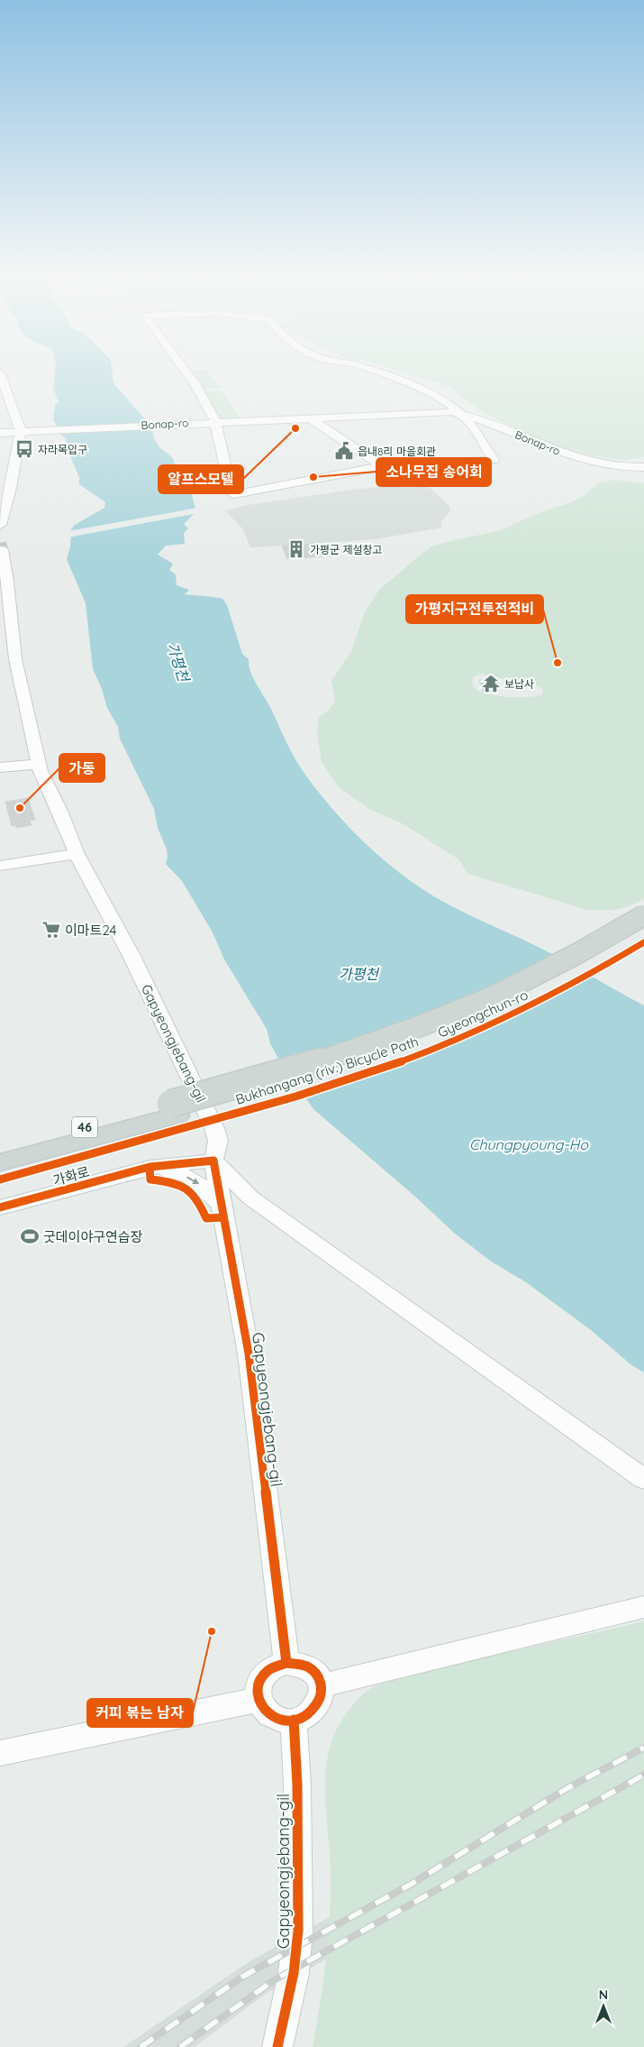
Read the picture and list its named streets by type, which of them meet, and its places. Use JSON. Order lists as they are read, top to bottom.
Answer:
{
  "streets": {
    "main road": ["Gyeongchun-ro", "46"],
    "street": ["Bonap-ro", "Gapyeongjebang-gil", "가화로"],
    "cycle path": ["Bukhangang (riv.) Bicycle Path"]
  },
  "crossings": [
    ["Gapyeongjebang-gil", "가화로"]
  ],
  "water": ["가평천", "Chungpyoung-Ho"],
  "places": {
    "other": [
      "알프스모텔",
      "소나무집 송어회",
      "가평지구전투전적비",
      "가동",
      "커피 볶는 남자"
    ],
    "bus stop": ["자라목입구"],
    "public building": ["읍내8리 마을회관"],
    "building": ["가평군 제설창고"],
    "temple": ["보납사"],
    "supermarket": ["이마트24"],
    "sports": ["굿데이야구연습장"]
  },
  "north": "top"
}
